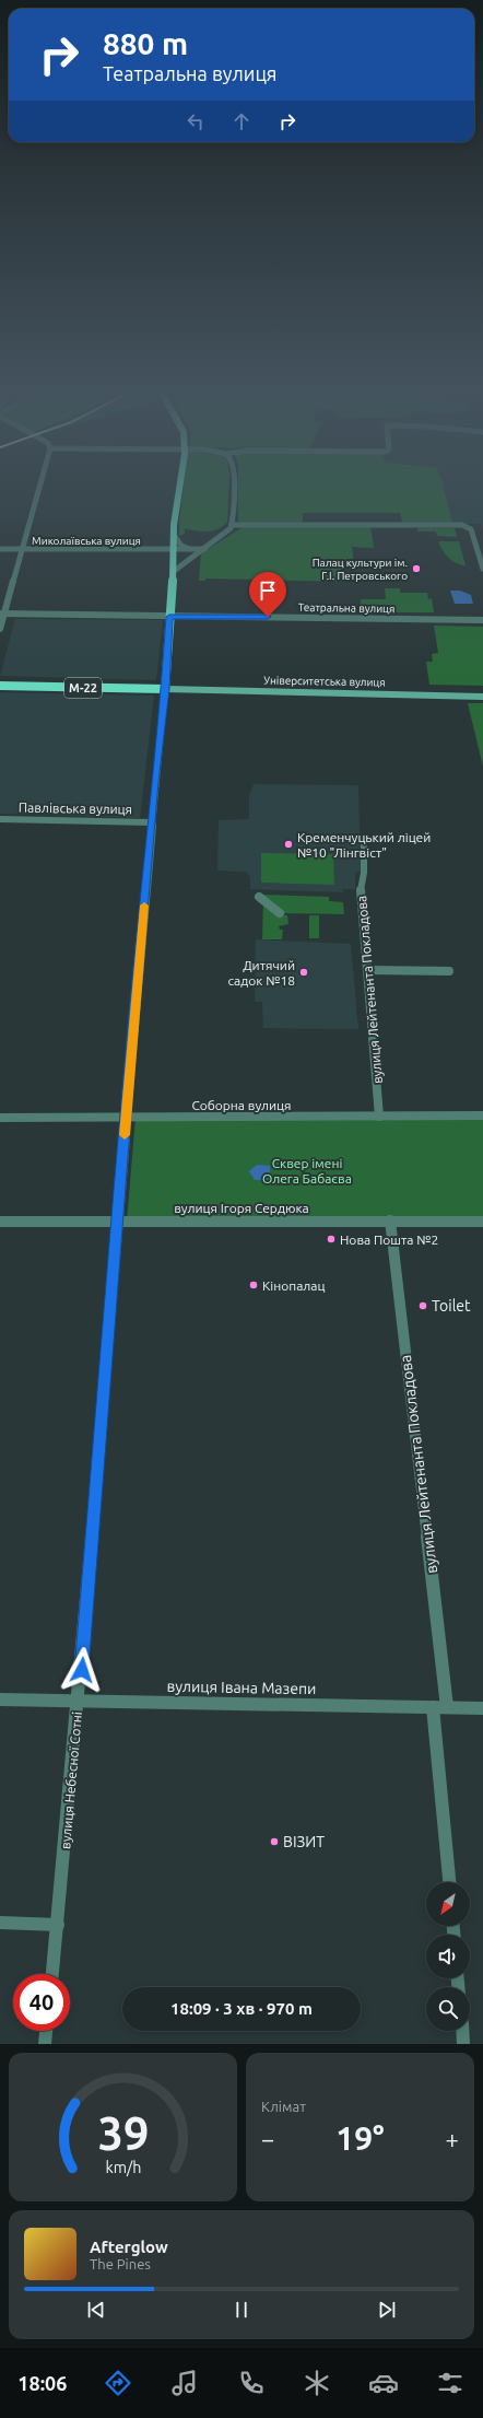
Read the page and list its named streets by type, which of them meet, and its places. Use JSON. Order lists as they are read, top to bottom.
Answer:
{
  "streets": {
    "highway": ["М-22", "вулиця Небесної Сотні"],
    "main road": ["Університетська вулиця"],
    "street": [
      "Миколаївська вулиця",
      "Театральна вулиця",
      "Павлівська вулиця",
      "вулиця Лейтенанта Покладова",
      "Соборна вулиця",
      "вулиця Ігоря Сердюка",
      "вулиця Івана Мазепи"
    ]
  },
  "crossings": [
    ["Миколаївська вулиця", "вулиця Небесної Сотні"],
    ["Театральна вулиця", "вулиця Небесної Сотні"],
    ["Університетська вулиця", "М-22"],
    ["Університетська вулиця", "вулиця Небесної Сотні"],
    ["М-22", "вулиця Небесної Сотні"],
    ["Павлівська вулиця", "вулиця Небесної Сотні"],
    ["вулиця Лейтенанта Покладова", "Соборна вулиця"],
    ["вулиця Лейтенанта Покладова", "вулиця Ігоря Сердюка"],
    ["вулиця Лейтенанта Покладова", "вулиця Івана Мазепи"],
    ["Соборна вулиця", "вулиця Небесної Сотні"],
    ["вулиця Ігоря Сердюка", "вулиця Небесної Сотні"],
    ["вулиця Івана Мазепи", "вулиця Небесної Сотні"]
  ],
  "parks": ["Сквер імені Олега Бабаєва"],
  "places": [
    "Палац культури ім. Г.І. Петровського",
    "Кременчуцький ліцей №10 \"Лінгвіст\"",
    "Дитячий садок №18",
    "Нова Пошта №2",
    "Кінопалац",
    "Toilet",
    "ВІЗИТ"
  ],
  "north": "bottom left",
  "page": {
    "turn": ["880 m", "Театральна вулиця"],
    "limit": "40",
    "trip": "18:09 · 3 хв · 970 m",
    "tile": "Клімат",
    "heat": ["−", "19°", "+"],
    "song": ["Afterglow", "The Pines"],
    "tabs": "18:06",
    "gauge": ["39", "km/h"]
  }
}
